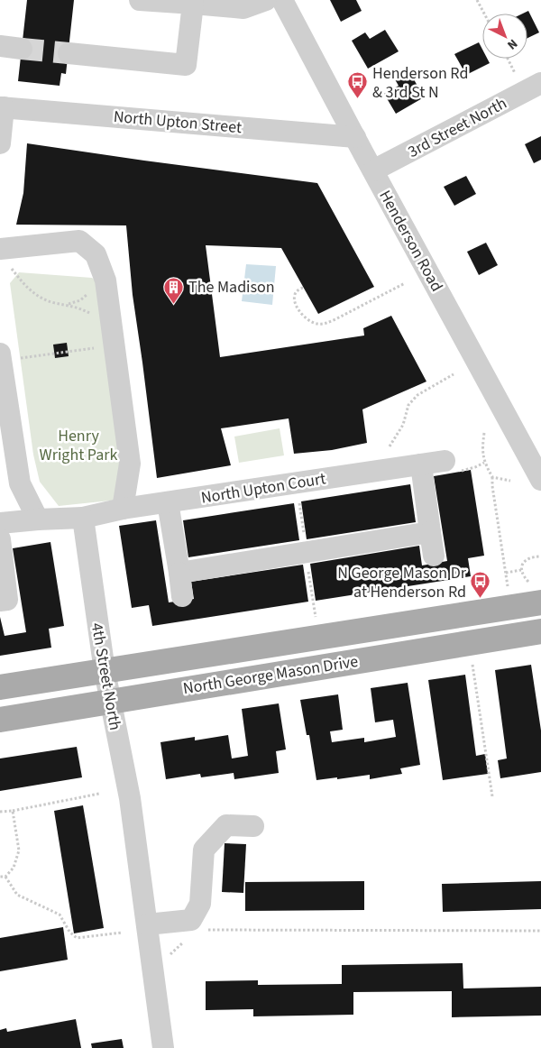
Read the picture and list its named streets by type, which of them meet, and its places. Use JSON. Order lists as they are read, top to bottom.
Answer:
{
  "streets": {
    "main road": ["North George Mason Drive"],
    "street": [
      "North Upton Street",
      "3rd Street North",
      "Henderson Road",
      "North Upton Court",
      "4th Street North"
    ]
  },
  "crossings": [
    ["North Upton Street", "Henderson Road"],
    ["3rd Street North", "Henderson Road"],
    ["North Upton Court", "4th Street North"],
    ["North George Mason Drive", "4th Street North"]
  ],
  "parks": ["Henry Wright Park"],
  "places": {
    "bus stop": ["Henderson Rd & 3rd St N", "N George Mason Dr at Henderson Rd"],
    "building": ["The Madison"]
  },
  "north": "bottom right"
}
